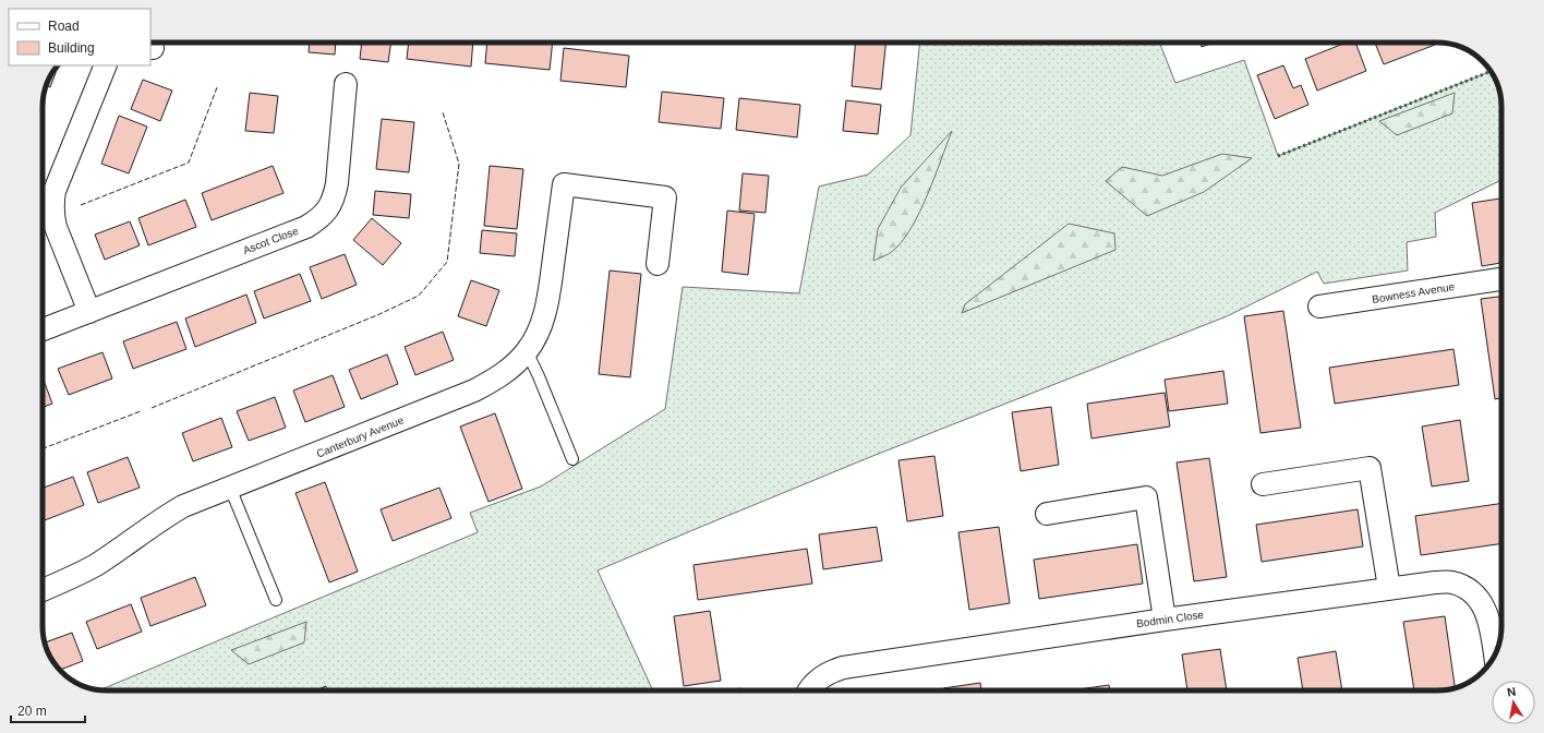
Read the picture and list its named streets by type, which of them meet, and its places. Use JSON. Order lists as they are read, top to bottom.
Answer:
{
  "streets": {
    "street": [
      "Ascot Close",
      "Bowness Avenue",
      "Canterbury Avenue",
      "Bodmin Close"
    ]
  },
  "legend": ["Road", "Building"],
  "scale_bar": "20 m",
  "north": "top"
}
